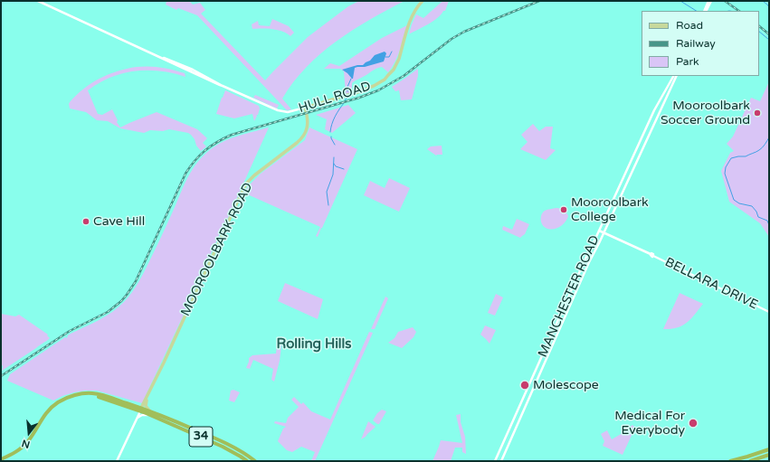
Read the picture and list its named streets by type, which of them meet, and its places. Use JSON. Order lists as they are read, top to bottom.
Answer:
{
  "streets": {
    "highway": ["34"],
    "main road": [
      "HULL ROAD",
      "MOOROOLBARK ROAD",
      "BELLARA DRIVE",
      "MANCHESTER ROAD"
    ]
  },
  "crossings": [
    ["HULL ROAD", "MOOROOLBARK ROAD"],
    ["MOOROOLBARK ROAD", "34"],
    ["BELLARA DRIVE", "MANCHESTER ROAD"]
  ],
  "districts": ["Rolling Hills"],
  "places": [
    "Mooroolbark Soccer Ground",
    "Mooroolbark College",
    "Cave Hill",
    "Molescope",
    "Medical For Everybody"
  ],
  "legend": ["Road", "Railway", "Park"],
  "north": "bottom"
}
